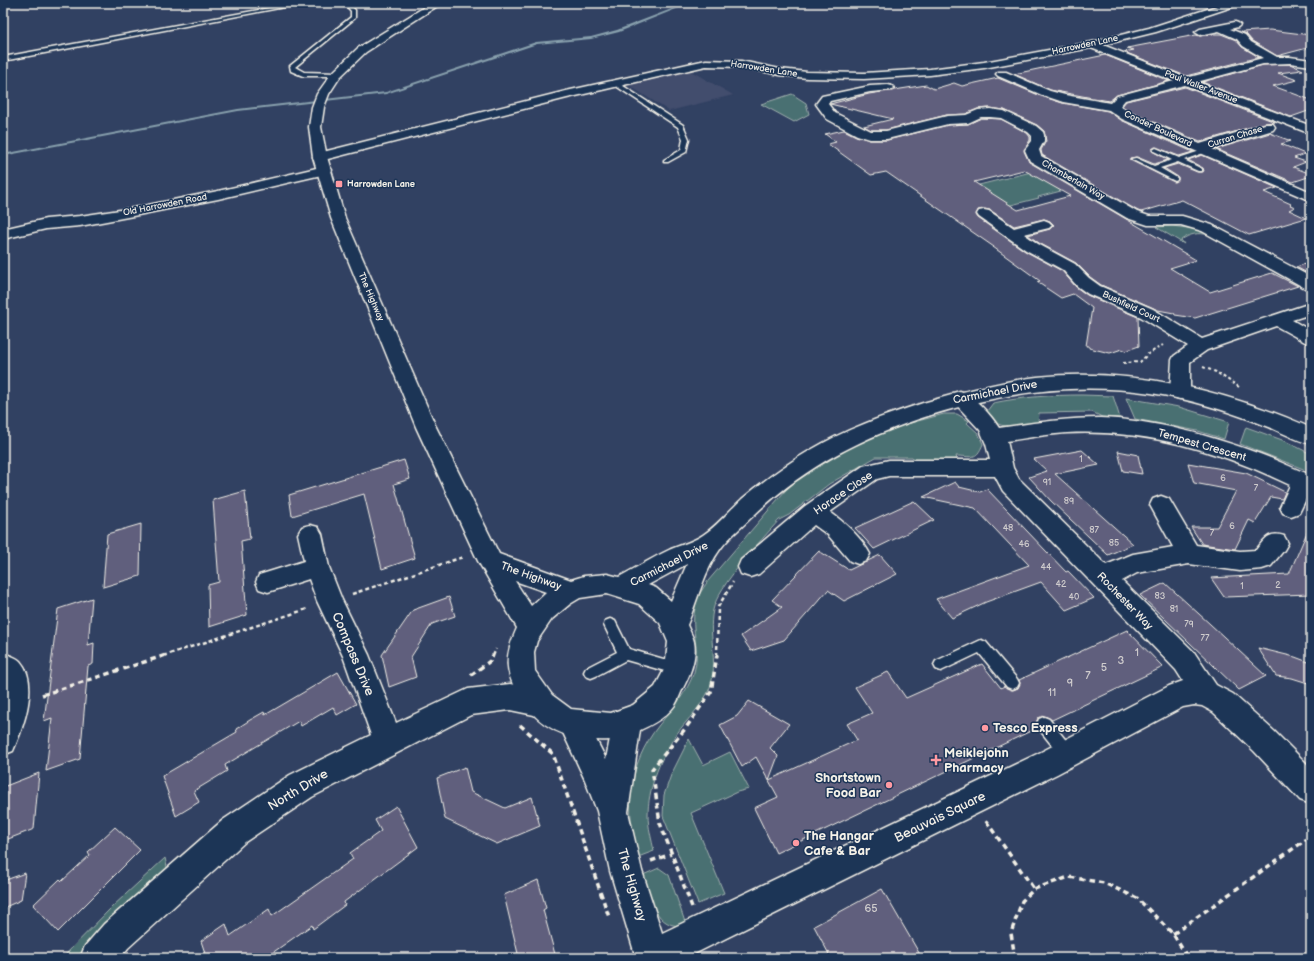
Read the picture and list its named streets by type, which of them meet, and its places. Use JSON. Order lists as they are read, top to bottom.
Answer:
{
  "streets": {
    "street": [
      "Harrowden Lane",
      "Paul Waller Avenue",
      "Conder Boulevard",
      "Curran Chase",
      "Chamberlain Way",
      "Old Harrowden Road",
      "The Highway",
      "Bushfield Court",
      "Carmichael Drive",
      "Tempest Crescent",
      "Horace Close",
      "Rochester Way",
      "Compass Drive",
      "North Drive",
      "Beauvais Square"
    ]
  },
  "crossings": [
    ["Harrowden Lane", "Paul Waller Avenue"],
    ["Harrowden Lane", "Old Harrowden Road"],
    ["Harrowden Lane", "The Highway"],
    ["Conder Boulevard", "Curran Chase"],
    ["Old Harrowden Road", "The Highway"],
    ["The Highway", "Beauvais Square"],
    ["Carmichael Drive", "Rochester Way"],
    ["Tempest Crescent", "Rochester Way"],
    ["Horace Close", "Rochester Way"],
    ["Rochester Way", "Beauvais Square"],
    ["Compass Drive", "North Drive"]
  ],
  "places": {
    "transit": ["Harrowden Lane"],
    "other": ["Tesco Express", "Shortstown Food Bar", "The Hangar Cafe & Bar"],
    "health": ["Meiklejohn Pharmacy"]
  },
  "house_numbers": [
    "1",
    "6",
    "91",
    "7",
    "89",
    "6",
    "48",
    "87",
    "7",
    "85",
    "46",
    "44",
    "42",
    "2",
    "1",
    "83",
    "40",
    "81",
    "79",
    "77",
    "1",
    "3",
    "5",
    "7",
    "9",
    "11",
    "65"
  ]
}
